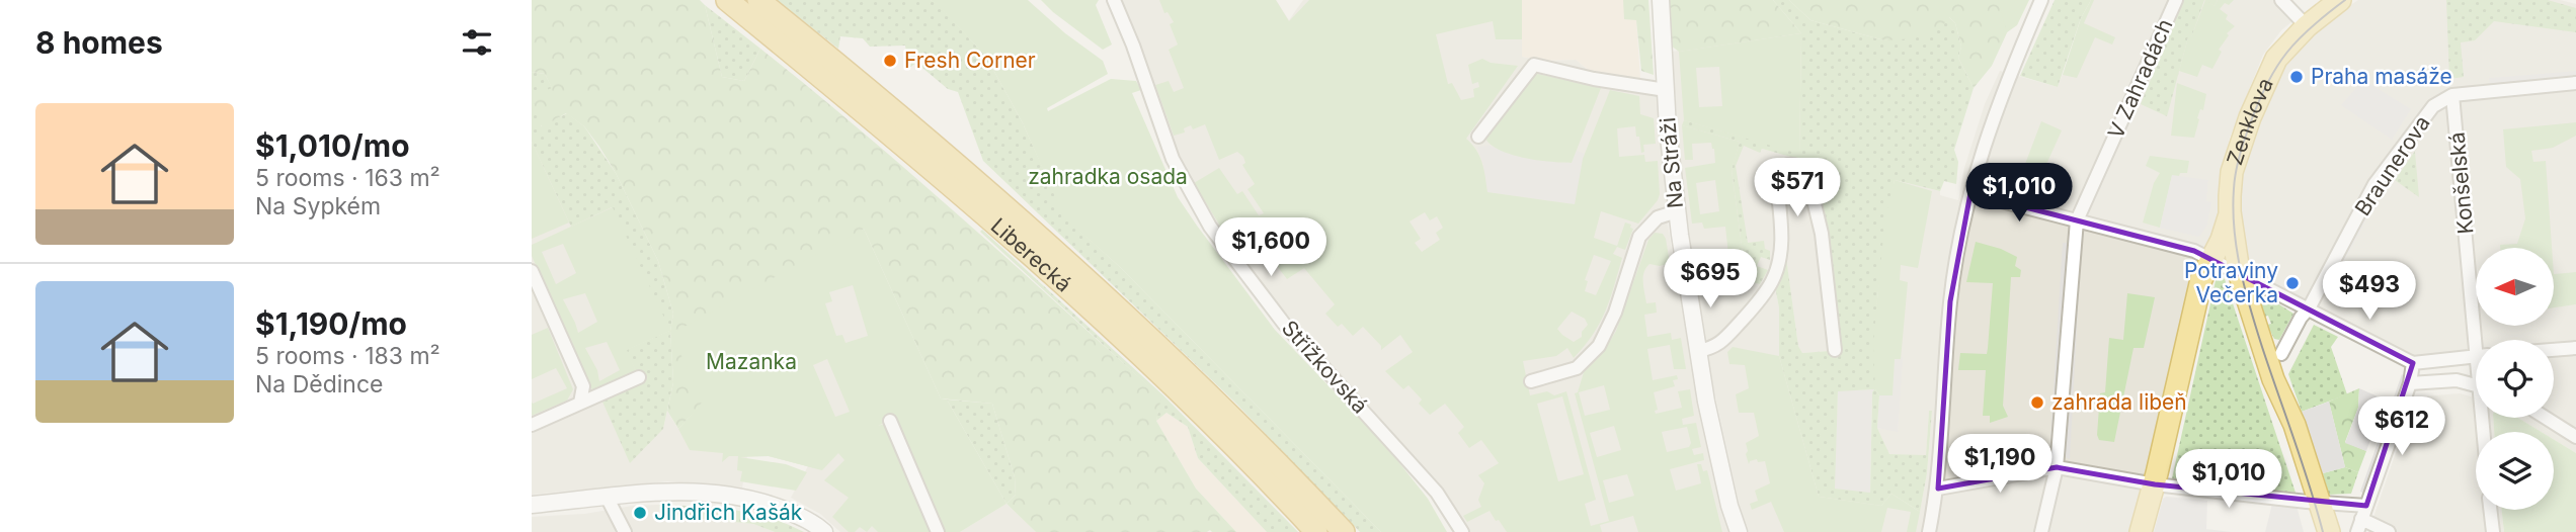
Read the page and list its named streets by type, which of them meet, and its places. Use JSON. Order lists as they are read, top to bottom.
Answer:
{
  "streets": {
    "highway": ["Liberecká"],
    "main road": ["Zenklova"],
    "street": [
      "V Zahradách",
      "Na Stráži",
      "Braunerova",
      "Konšelská",
      "Střížkovská"
    ]
  },
  "crossings": [
    ["Braunerova", "Konšelská"]
  ],
  "parks": ["zahradka osada", "Mazanka"],
  "places": [
    "Fresh Corner",
    "Praha masáže",
    "Potraviny Večerka",
    "zahrada libeň",
    "Jindřich Kašák"
  ],
  "north": "left",
  "page": {
    "heading": "8 homes",
    "list": [
      {
        "name": "$1,010/mo",
        "note": "5 rooms · 163 m² · Na Sypkém"
      },
      {
        "name": "$1,190/mo",
        "note": "5 rooms · 183 m² · Na Dědince"
      }
    ],
    "price": [
      "$571",
      "$1,010",
      "$1,600",
      "$695",
      "$493",
      "$612",
      "$1,190",
      "$1,010"
    ]
  }
}
